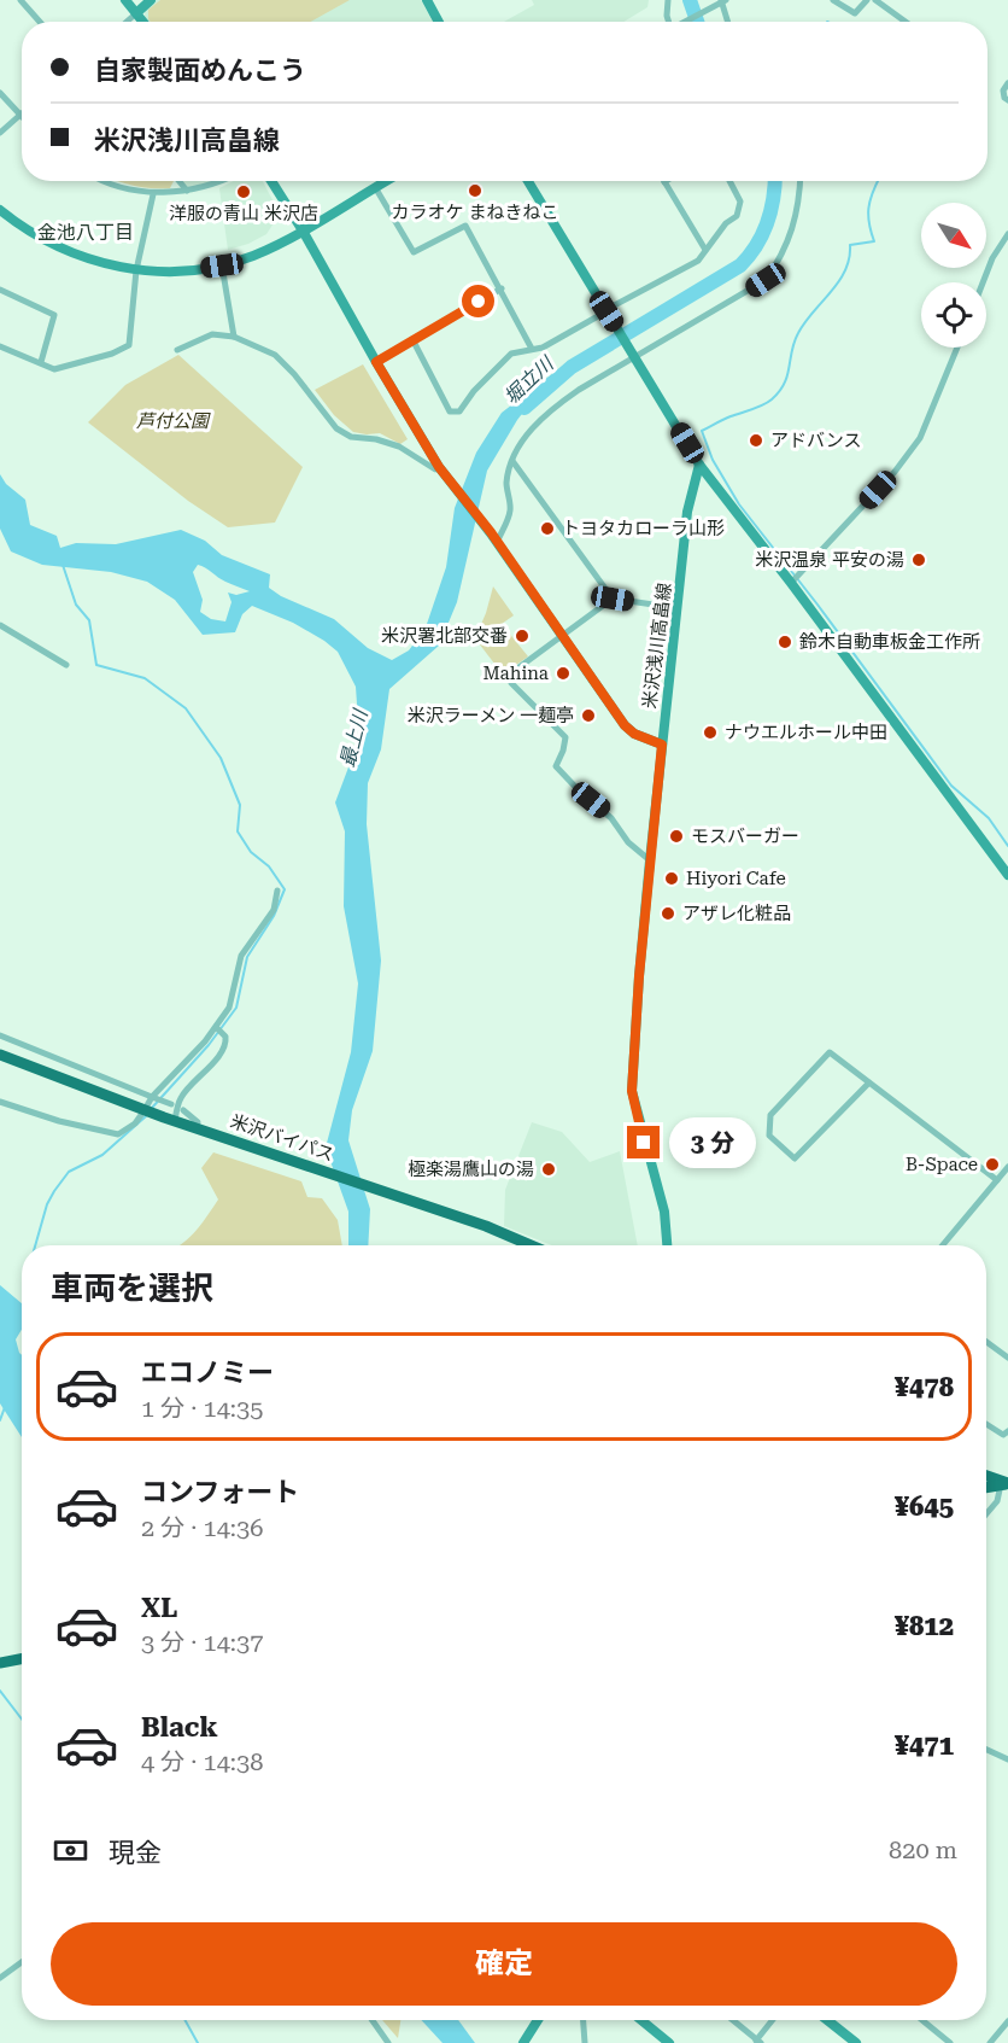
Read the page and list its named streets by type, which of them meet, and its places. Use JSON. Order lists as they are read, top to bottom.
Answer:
{
  "streets": {
    "highway": ["米沢バイパス"],
    "street": ["米沢浅川高畠線"]
  },
  "districts": ["金池八丁目"],
  "water": ["堀立川", "最上川"],
  "parks": ["芦付公園"],
  "places": [
    "カラオケ まねきねこ",
    "洋服の青山 米沢店",
    "アドバンス",
    "トヨタカローラ山形",
    "米沢温泉 平安の湯",
    "米沢署北部交番",
    "鈴木自動車板金工作所",
    "Mahina",
    "米沢ラーメン 一麺亭",
    "ナウエルホール中田",
    "モスバーガー",
    "Hiyori Cafe",
    "アザレ化粧品",
    "B-Space",
    "極楽湯鷹山の湯"
  ],
  "north": "bottom right",
  "page": {
    "banner": ["自家製面めんこう", "米沢浅川高畠線"],
    "bubble": "3 分",
    "heading": "車両を選択",
    "list": [
      {
        "name": "エコノミー",
        "note": "1 分 · 14:35",
        "value": "¥478"
      },
      {
        "name": "コンフォート",
        "note": "2 分 · 14:36",
        "value": "¥645"
      },
      {
        "name": "XL",
        "note": "3 分 · 14:37",
        "value": "¥812"
      },
      {
        "name": "Black",
        "note": "4 分 · 14:38",
        "value": "¥471"
      }
    ],
    "pay": ["現金", "820 m"],
    "buttons": "確定"
  }
}
